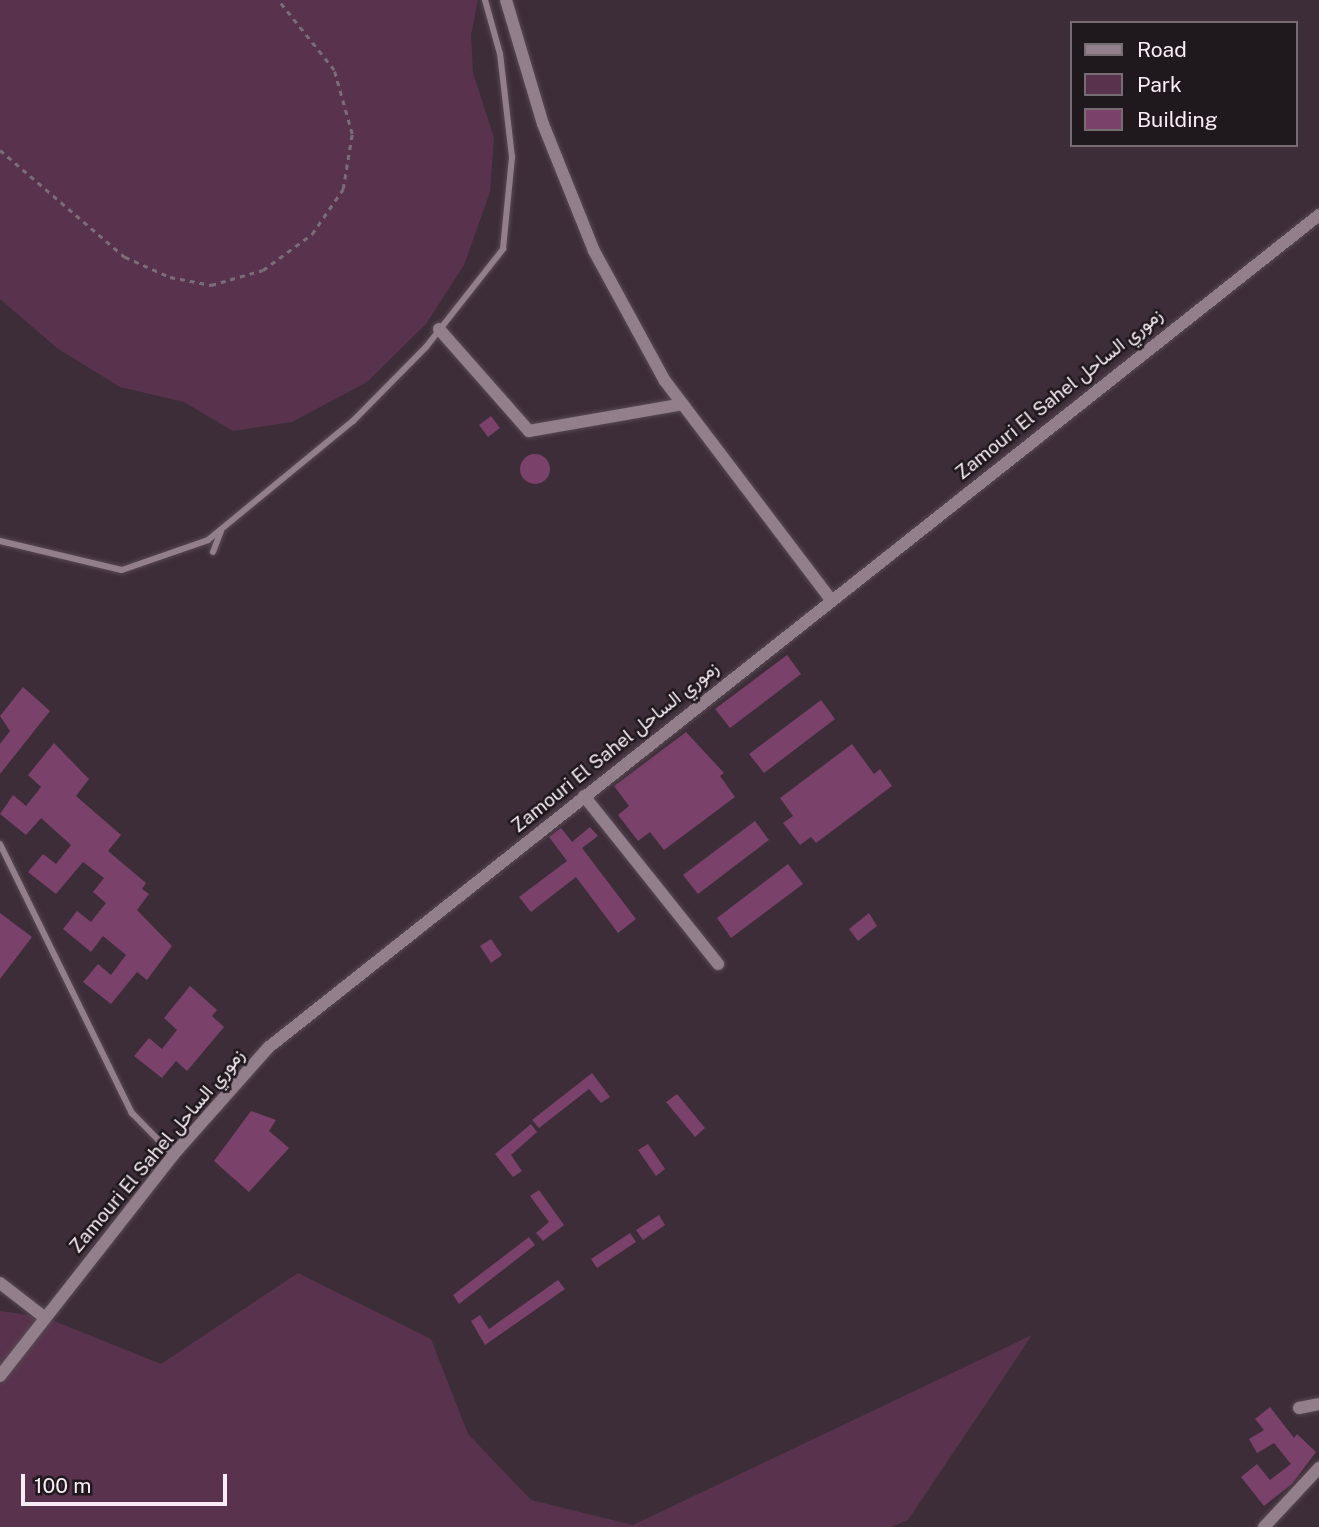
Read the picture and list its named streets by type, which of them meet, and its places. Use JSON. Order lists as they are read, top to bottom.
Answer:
{
  "streets": {
    "street": ["Zamouri El Sahel زموري الساحل"]
  },
  "legend": ["Road", "Park", "Building"],
  "scale_bar": "100 m"
}
